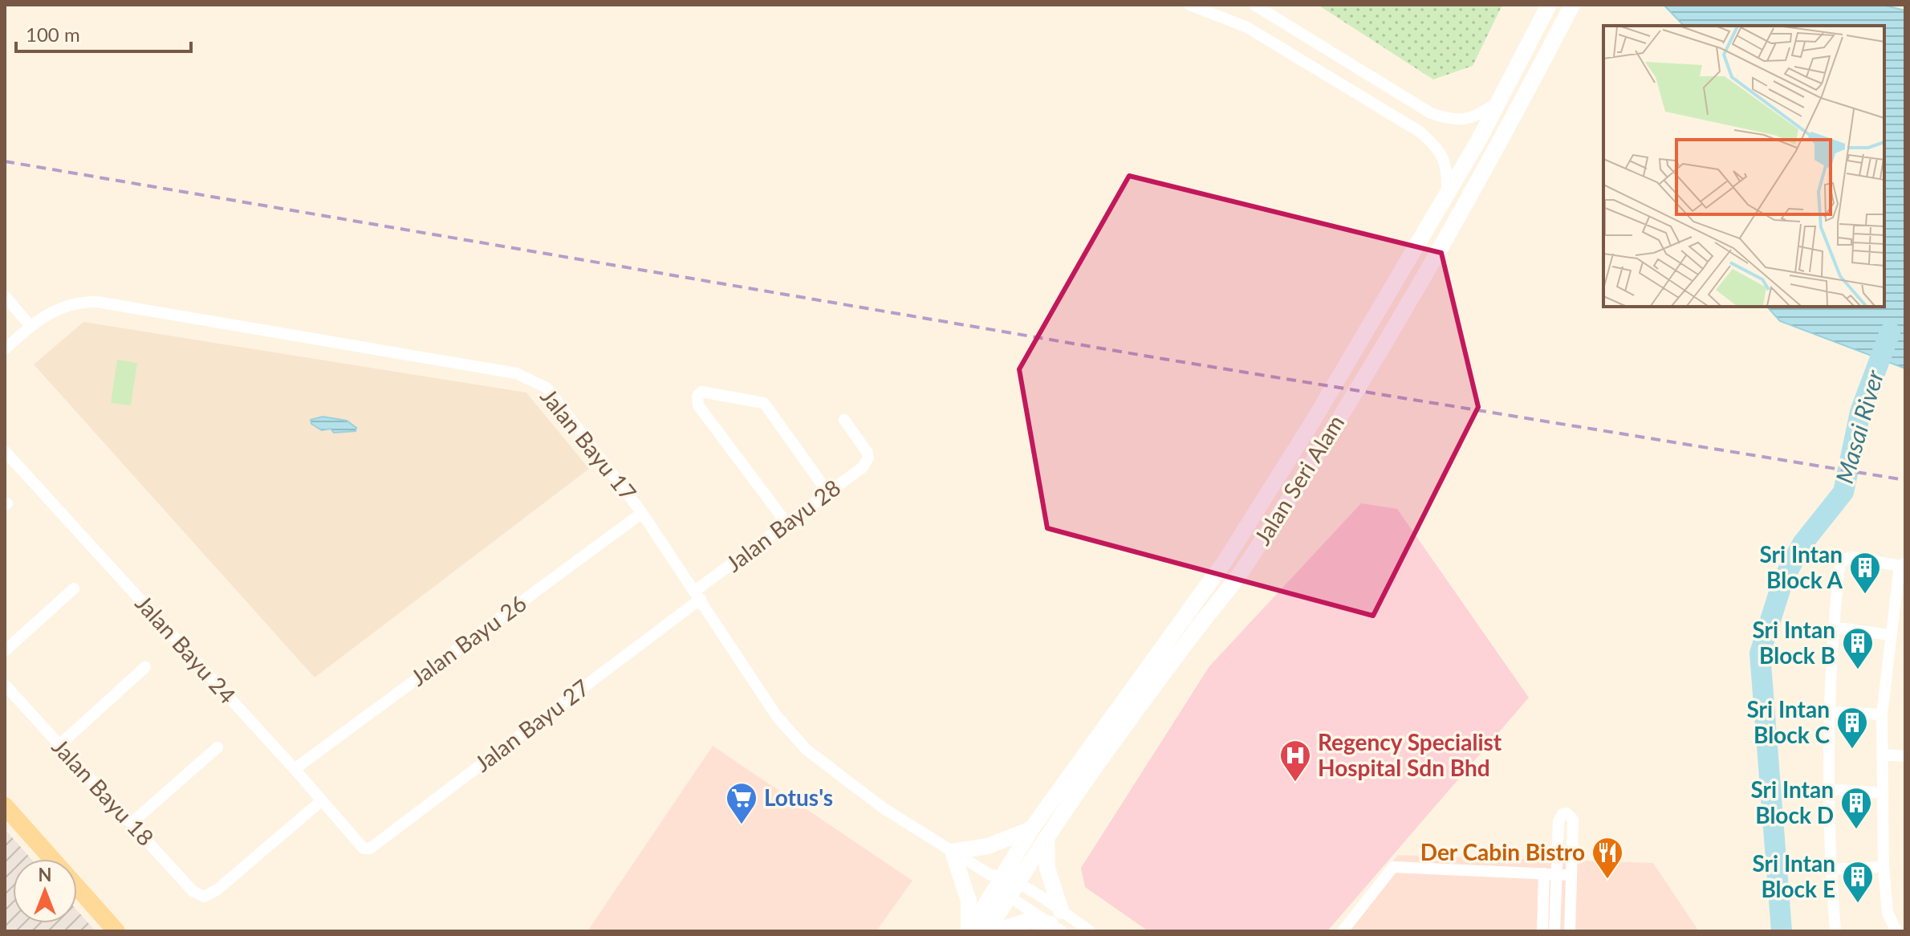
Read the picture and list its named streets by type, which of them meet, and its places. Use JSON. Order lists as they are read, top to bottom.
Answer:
{
  "streets": {
    "main road": ["Jalan Seri Alam"],
    "street": [
      "Jalan Bayu 17",
      "Jalan Bayu 28",
      "Jalan Bayu 26",
      "Jalan Bayu 24",
      "Jalan Bayu 27",
      "Jalan Bayu 18"
    ]
  },
  "crossings": [
    ["Jalan Bayu 17", "Jalan Seri Alam"],
    ["Jalan Bayu 17", "Jalan Bayu 28"],
    ["Jalan Bayu 17", "Jalan Bayu 26"],
    ["Jalan Bayu 17", "Jalan Bayu 27"],
    ["Jalan Bayu 28", "Jalan Bayu 27"],
    ["Jalan Bayu 26", "Jalan Bayu 24"],
    ["Jalan Bayu 24", "Jalan Bayu 27"],
    ["Jalan Bayu 24", "Jalan Bayu 18"]
  ],
  "water": ["Masai River"],
  "places": {
    "building": [
      "Sri Intan Block A",
      "Sri Intan Block B",
      "Sri Intan Block C",
      "Sri Intan Block D",
      "Sri Intan Block E"
    ],
    "hospital": ["Regency Specialist Hospital Sdn Bhd"],
    "supermarket": ["Lotus's"],
    "restaurant": ["Der Cabin Bistro"]
  },
  "scale_bar": "100 m",
  "north": "top"
}
